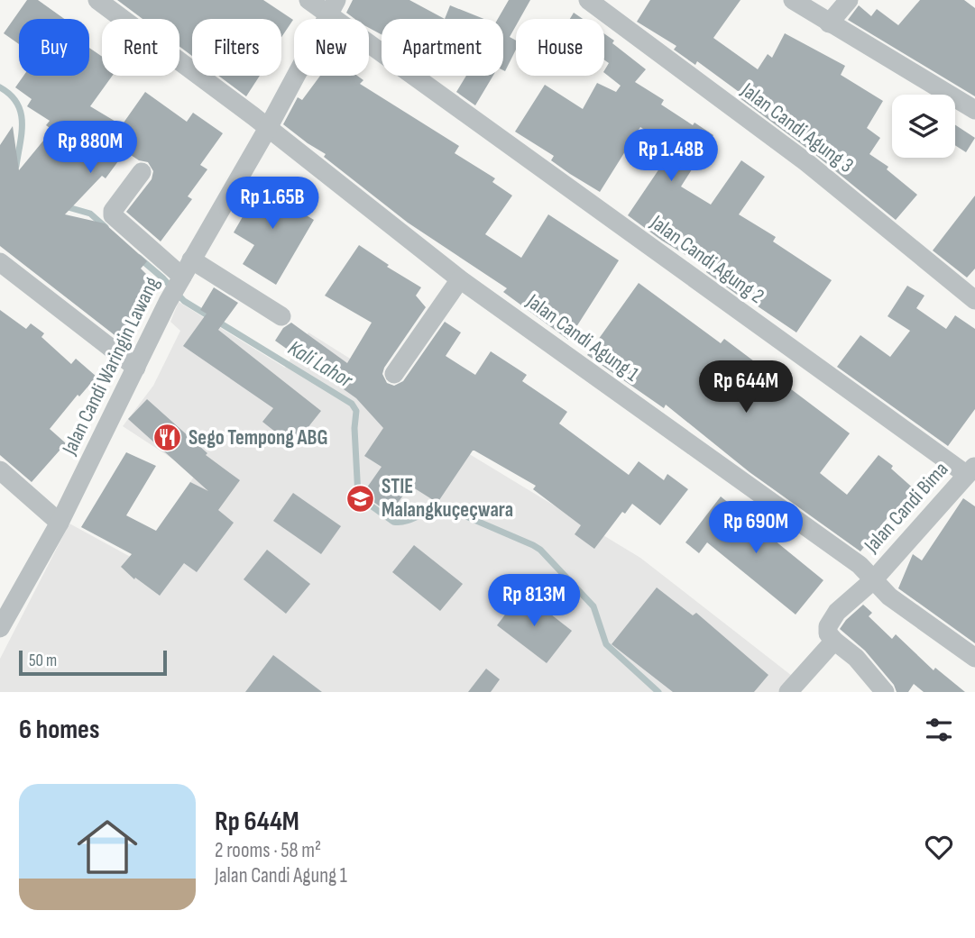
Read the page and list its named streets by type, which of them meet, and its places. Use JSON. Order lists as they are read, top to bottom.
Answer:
{
  "streets": {
    "street": [
      "Jalan Candi Agung 3",
      "Jalan Candi Agung 2",
      "Jalan Candi Agung 1",
      "Jalan Candi Waringin Lawang",
      "Jalan Candi Bima"
    ]
  },
  "crossings": [
    ["Jalan Candi Agung 2", "Jalan Candi Waringin Lawang"],
    ["Jalan Candi Agung 2", "Jalan Candi Bima"],
    ["Jalan Candi Agung 1", "Jalan Candi Waringin Lawang"],
    ["Jalan Candi Agung 1", "Jalan Candi Bima"]
  ],
  "water": ["Kali Lahor"],
  "places": {
    "restaurant": ["Sego Tempong ABG"],
    "school or university": ["STIE Malangkuçeçwara"]
  },
  "scale_bar": "50 m",
  "page": {
    "chip": [
      "Buy",
      "Rent",
      "Filters",
      "New",
      "Apartment",
      "House"
    ],
    "price": [
      "Rp 880M",
      "Rp 1.48B",
      "Rp 1.65B",
      "Rp 644M",
      "Rp 690M",
      "Rp 813M"
    ],
    "scale": "50 m",
    "heading": "6 homes",
    "list": [
      {
        "name": "Rp 644M",
        "note": "2 rooms · 58 m² · Jalan Candi Agung 1"
      }
    ]
  }
}
